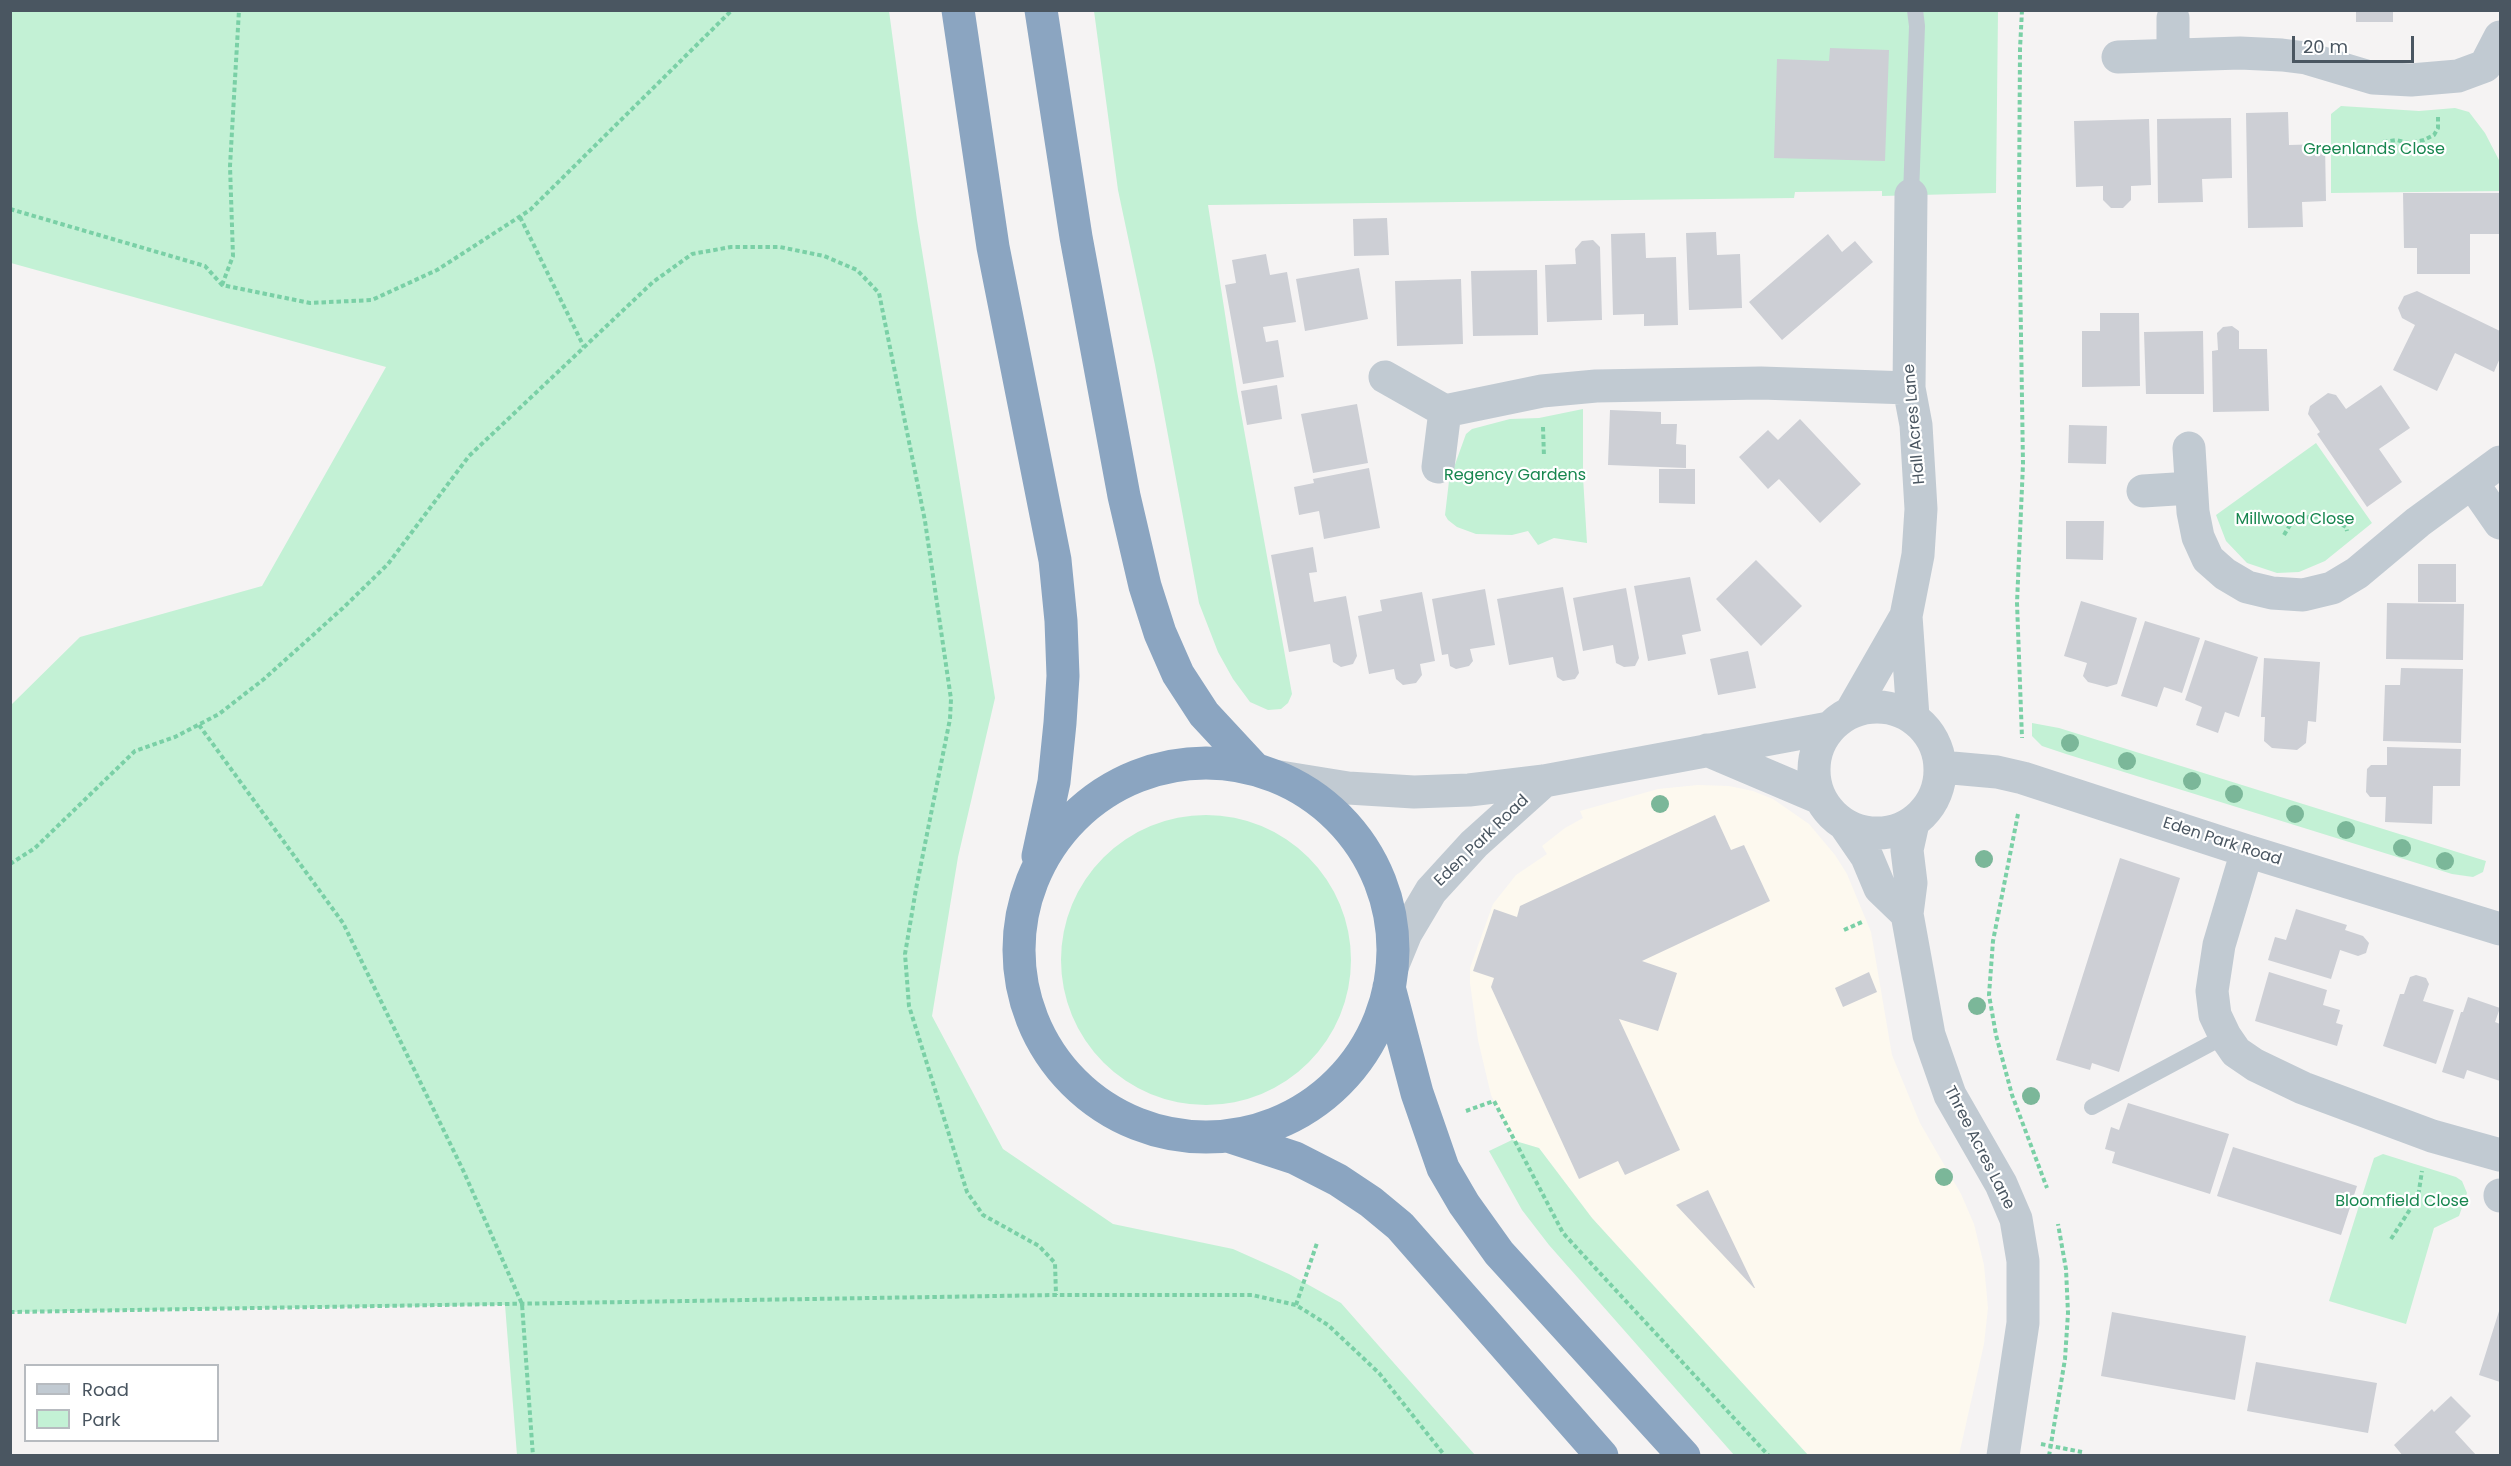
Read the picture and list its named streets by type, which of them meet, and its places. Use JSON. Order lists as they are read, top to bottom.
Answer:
{
  "streets": {
    "street": ["Hall Acres Lane", "Eden Park Road", "Three Acres Lane"]
  },
  "crossings": [
    ["Hall Acres Lane", "Eden Park Road"],
    ["Hall Acres Lane", "Three Acres Lane"],
    ["Eden Park Road", "Three Acres Lane"]
  ],
  "parks": [
    "Greenlands Close",
    "Regency Gardens",
    "Millwood Close",
    "Bloomfield Close"
  ],
  "legend": ["Road", "Park"],
  "scale_bar": "20 m"
}
